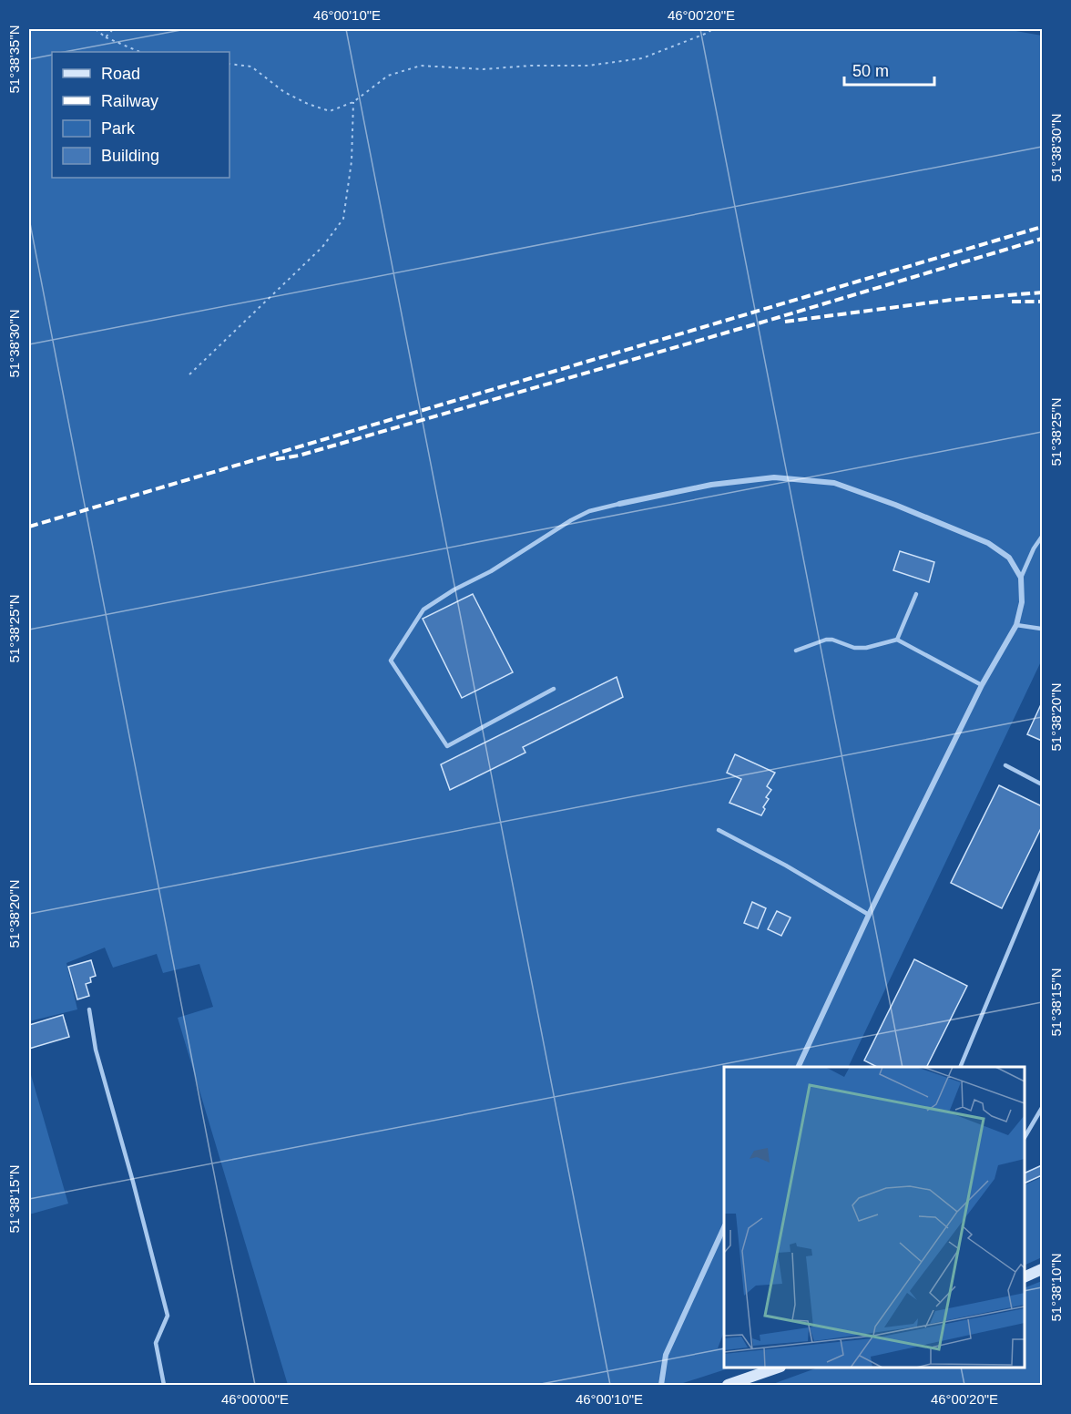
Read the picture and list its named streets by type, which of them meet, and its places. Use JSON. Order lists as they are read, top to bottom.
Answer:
{
  "legend": [
    "Road",
    "Railway",
    "Park",
    "Building"
  ],
  "scale_bar": "50 m",
  "coordinates": [
    "46°00'10\"E",
    "46°00'20\"E",
    "51°38'35\"N",
    "51°38'30\"N",
    "51°38'25\"N",
    "51°38'20\"N",
    "51°38'15\"N",
    "51°38'10\"N",
    "46°00'00\"E"
  ]
}
